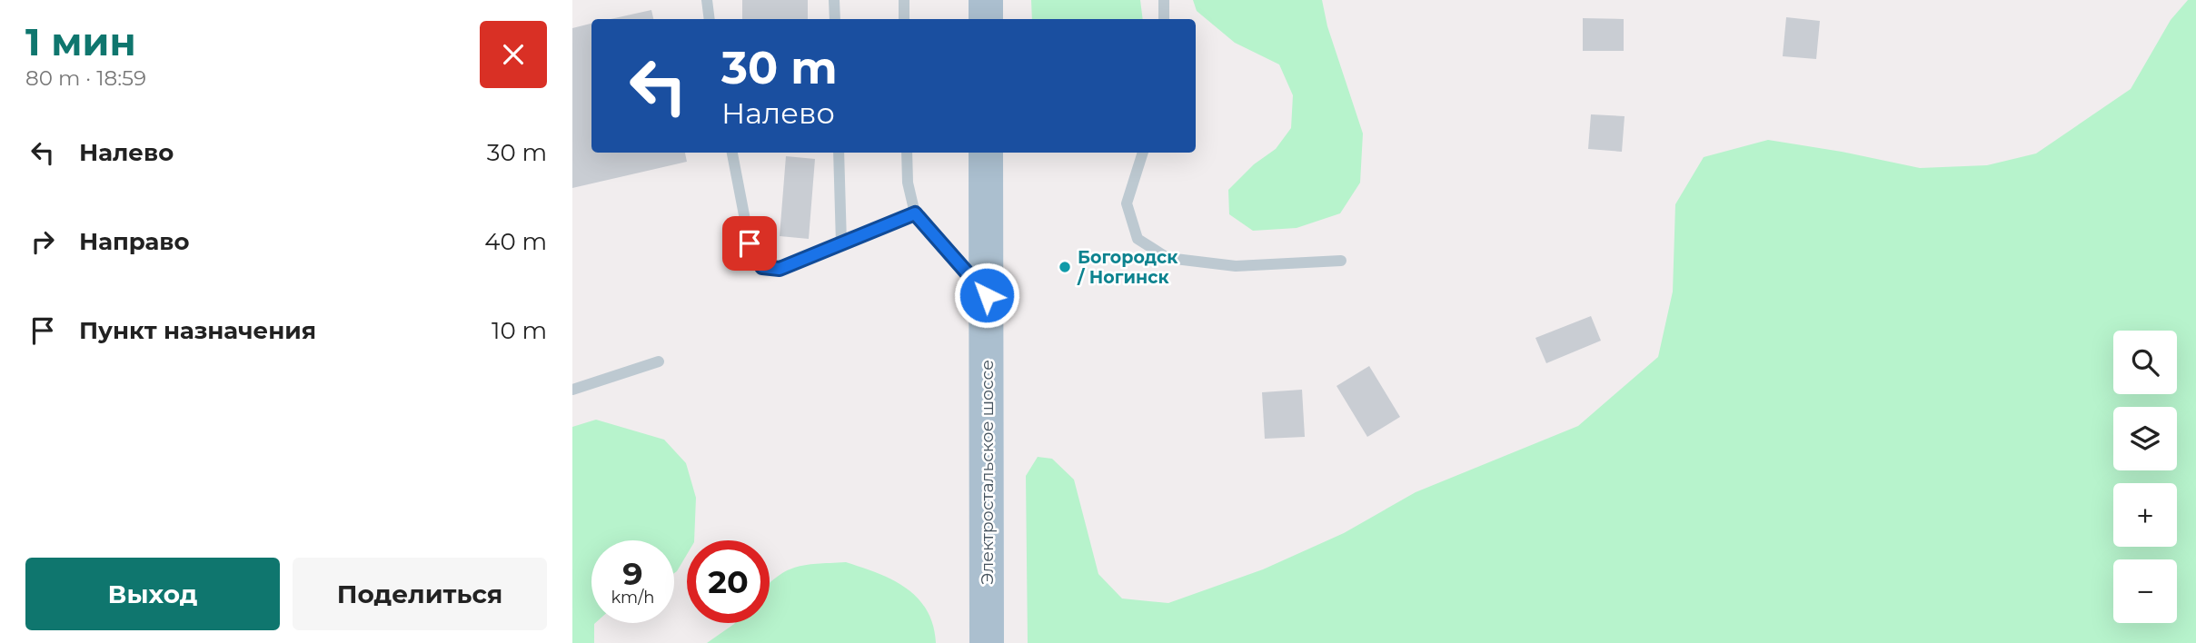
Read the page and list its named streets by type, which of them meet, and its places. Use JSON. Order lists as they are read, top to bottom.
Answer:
{
  "streets": {
    "main road": ["Электростальское шоссе"]
  },
  "places": ["Богородск / Ногинск"],
  "page": {
    "heading": ["1 мин", "80 m · 18:59"],
    "turn": ["30 m", "Налево"],
    "list": [
      {
        "name": "Налево",
        "value": "30 m"
      },
      {
        "name": "Направо",
        "value": "40 m"
      },
      {
        "name": "Пункт назначения",
        "value": "10 m"
      }
    ],
    "map_buttons": ["+", "−"],
    "speed": "9 km/h",
    "limit": "20",
    "buttons": ["Выход", "Поделиться"]
  }
}
